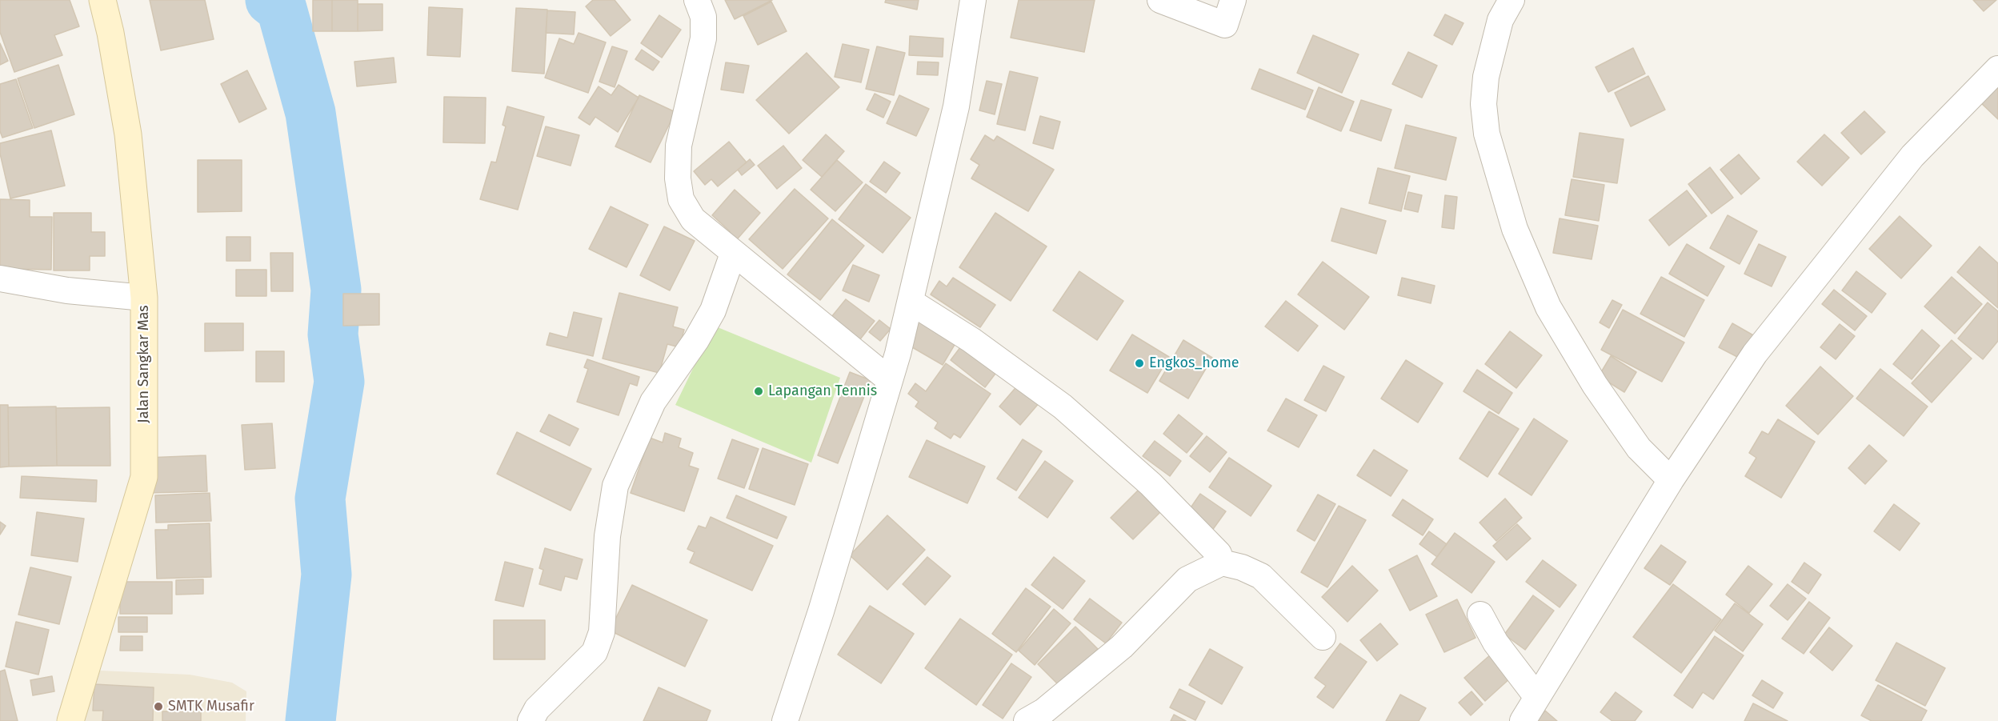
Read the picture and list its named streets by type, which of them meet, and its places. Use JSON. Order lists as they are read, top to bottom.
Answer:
{
  "streets": {
    "street": ["Jalan Sangkar Mas"]
  },
  "places": ["Engkos_home", "Lapangan Tennis", "SMTK Musafir"]
}
